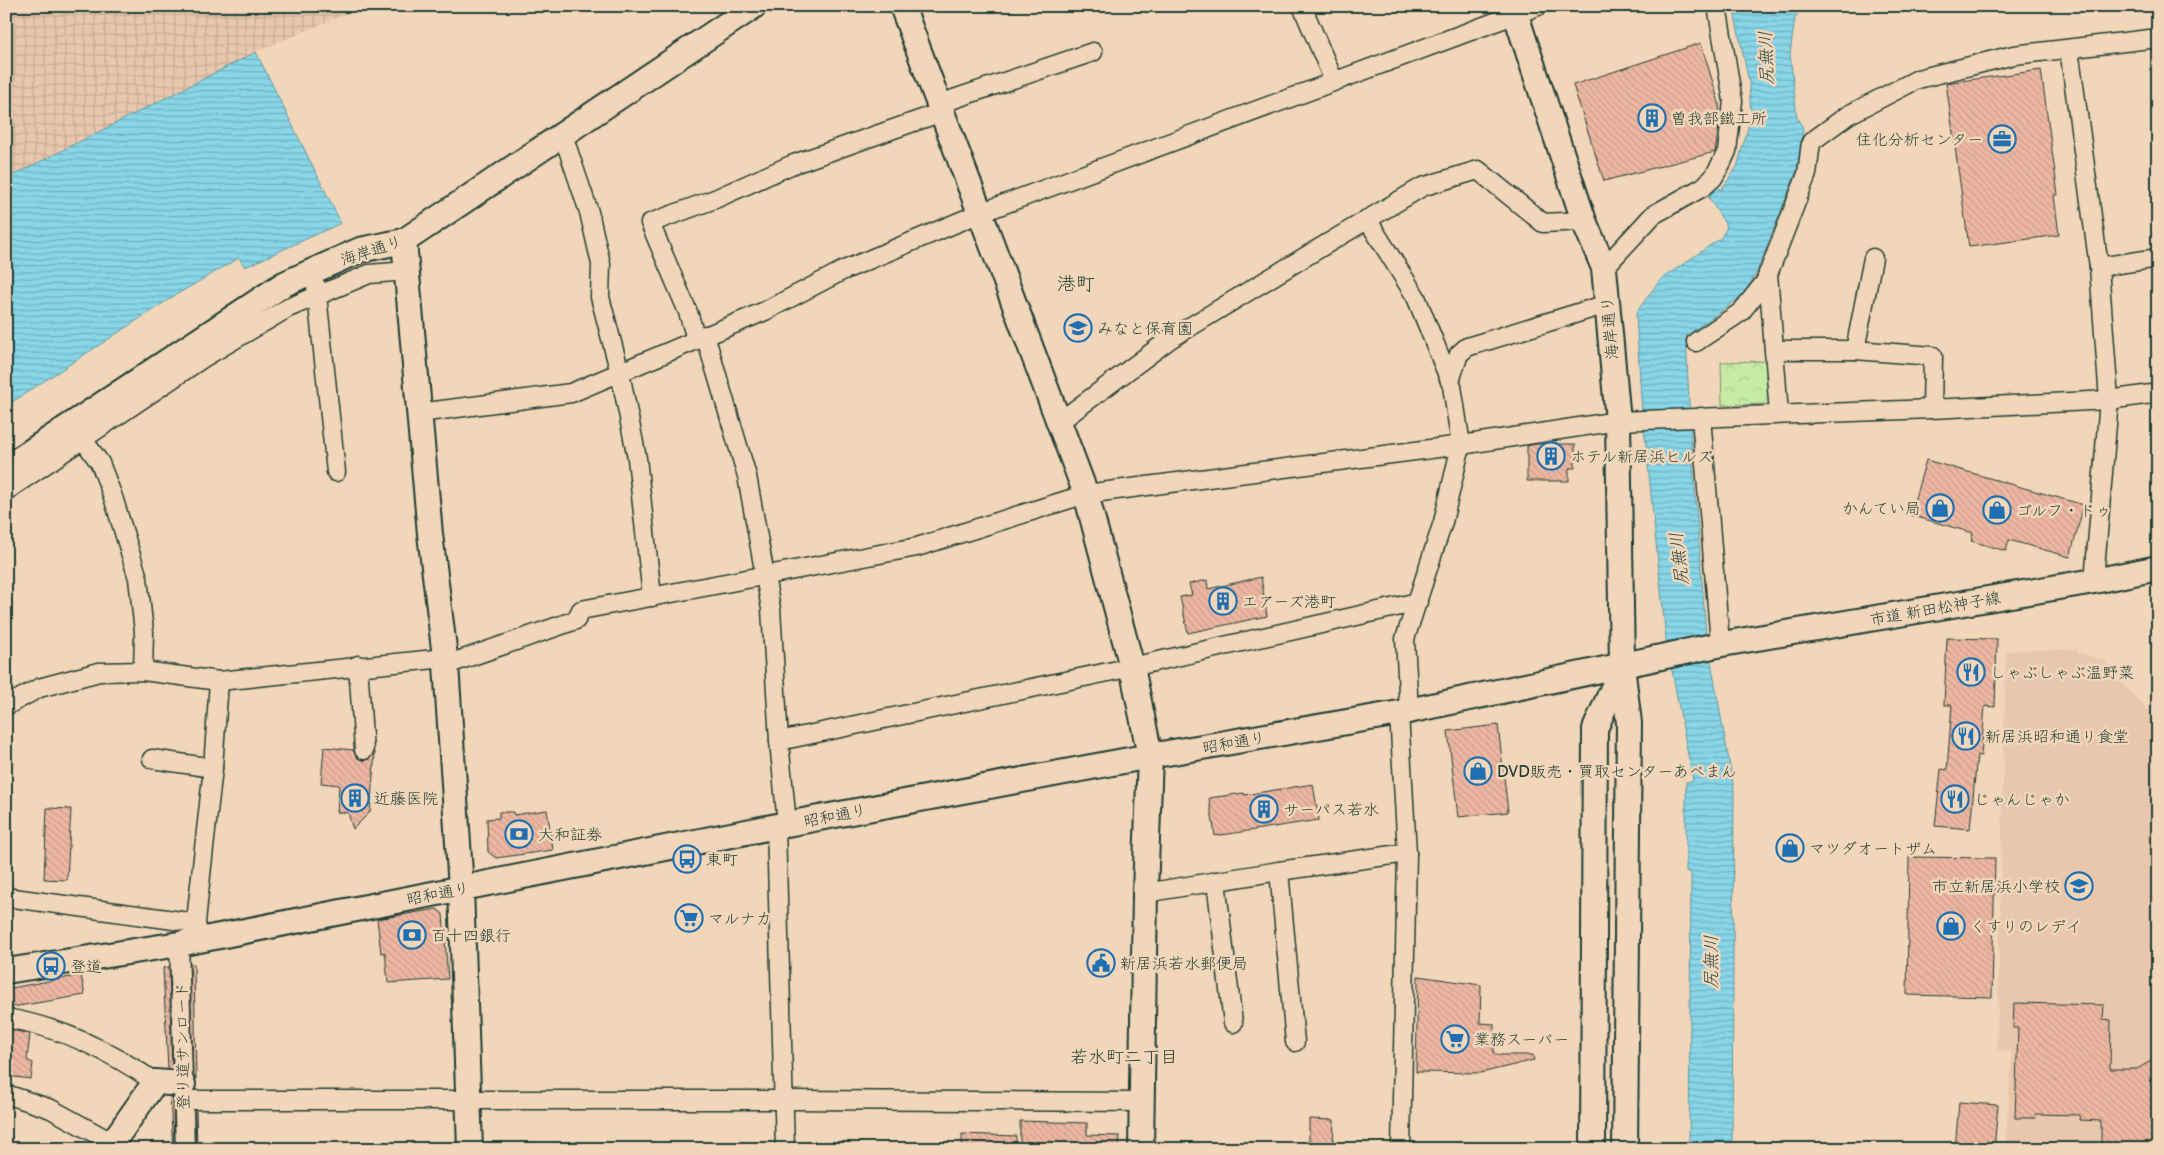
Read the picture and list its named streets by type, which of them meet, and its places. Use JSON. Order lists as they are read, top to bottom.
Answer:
{
  "streets": {
    "street": [
      "海岸通り",
      "市道 新田松神子線",
      "昭和通り",
      "登り道サンロード"
    ]
  },
  "crossings": [
    ["海岸通り", "昭和通り"],
    ["市道 新田松神子線", "昭和通り"],
    ["昭和通り", "登り道サンロード"]
  ],
  "districts": ["港町", "若水町二丁目"],
  "water": ["尻無川"],
  "places": {
    "building": [
      "曽我部鐵工所",
      "ホテル新居浜ヒルズ",
      "エアーズ港町",
      "近藤医院",
      "サーパス若水"
    ],
    "office": ["住化分析センター"],
    "school or university": ["みなと保育園", "市立新居浜小学校"],
    "shop": [
      "かんてい局",
      "ゴルフ・ドゥ",
      "DVD販売・買取センターあべまん",
      "マツダオートザム",
      "くすりのレデイ"
    ],
    "restaurant": ["しゃぶしゃぶ温野菜", "新居浜昭和通り食堂", "じゃんじゃか"],
    "bank": ["大和証券", "百十四銀行"],
    "bus stop": ["東町", "登道"],
    "supermarket": ["マルナカ", "業務スーパー"],
    "public building": ["新居浜若水郵便局"]
  }
}
